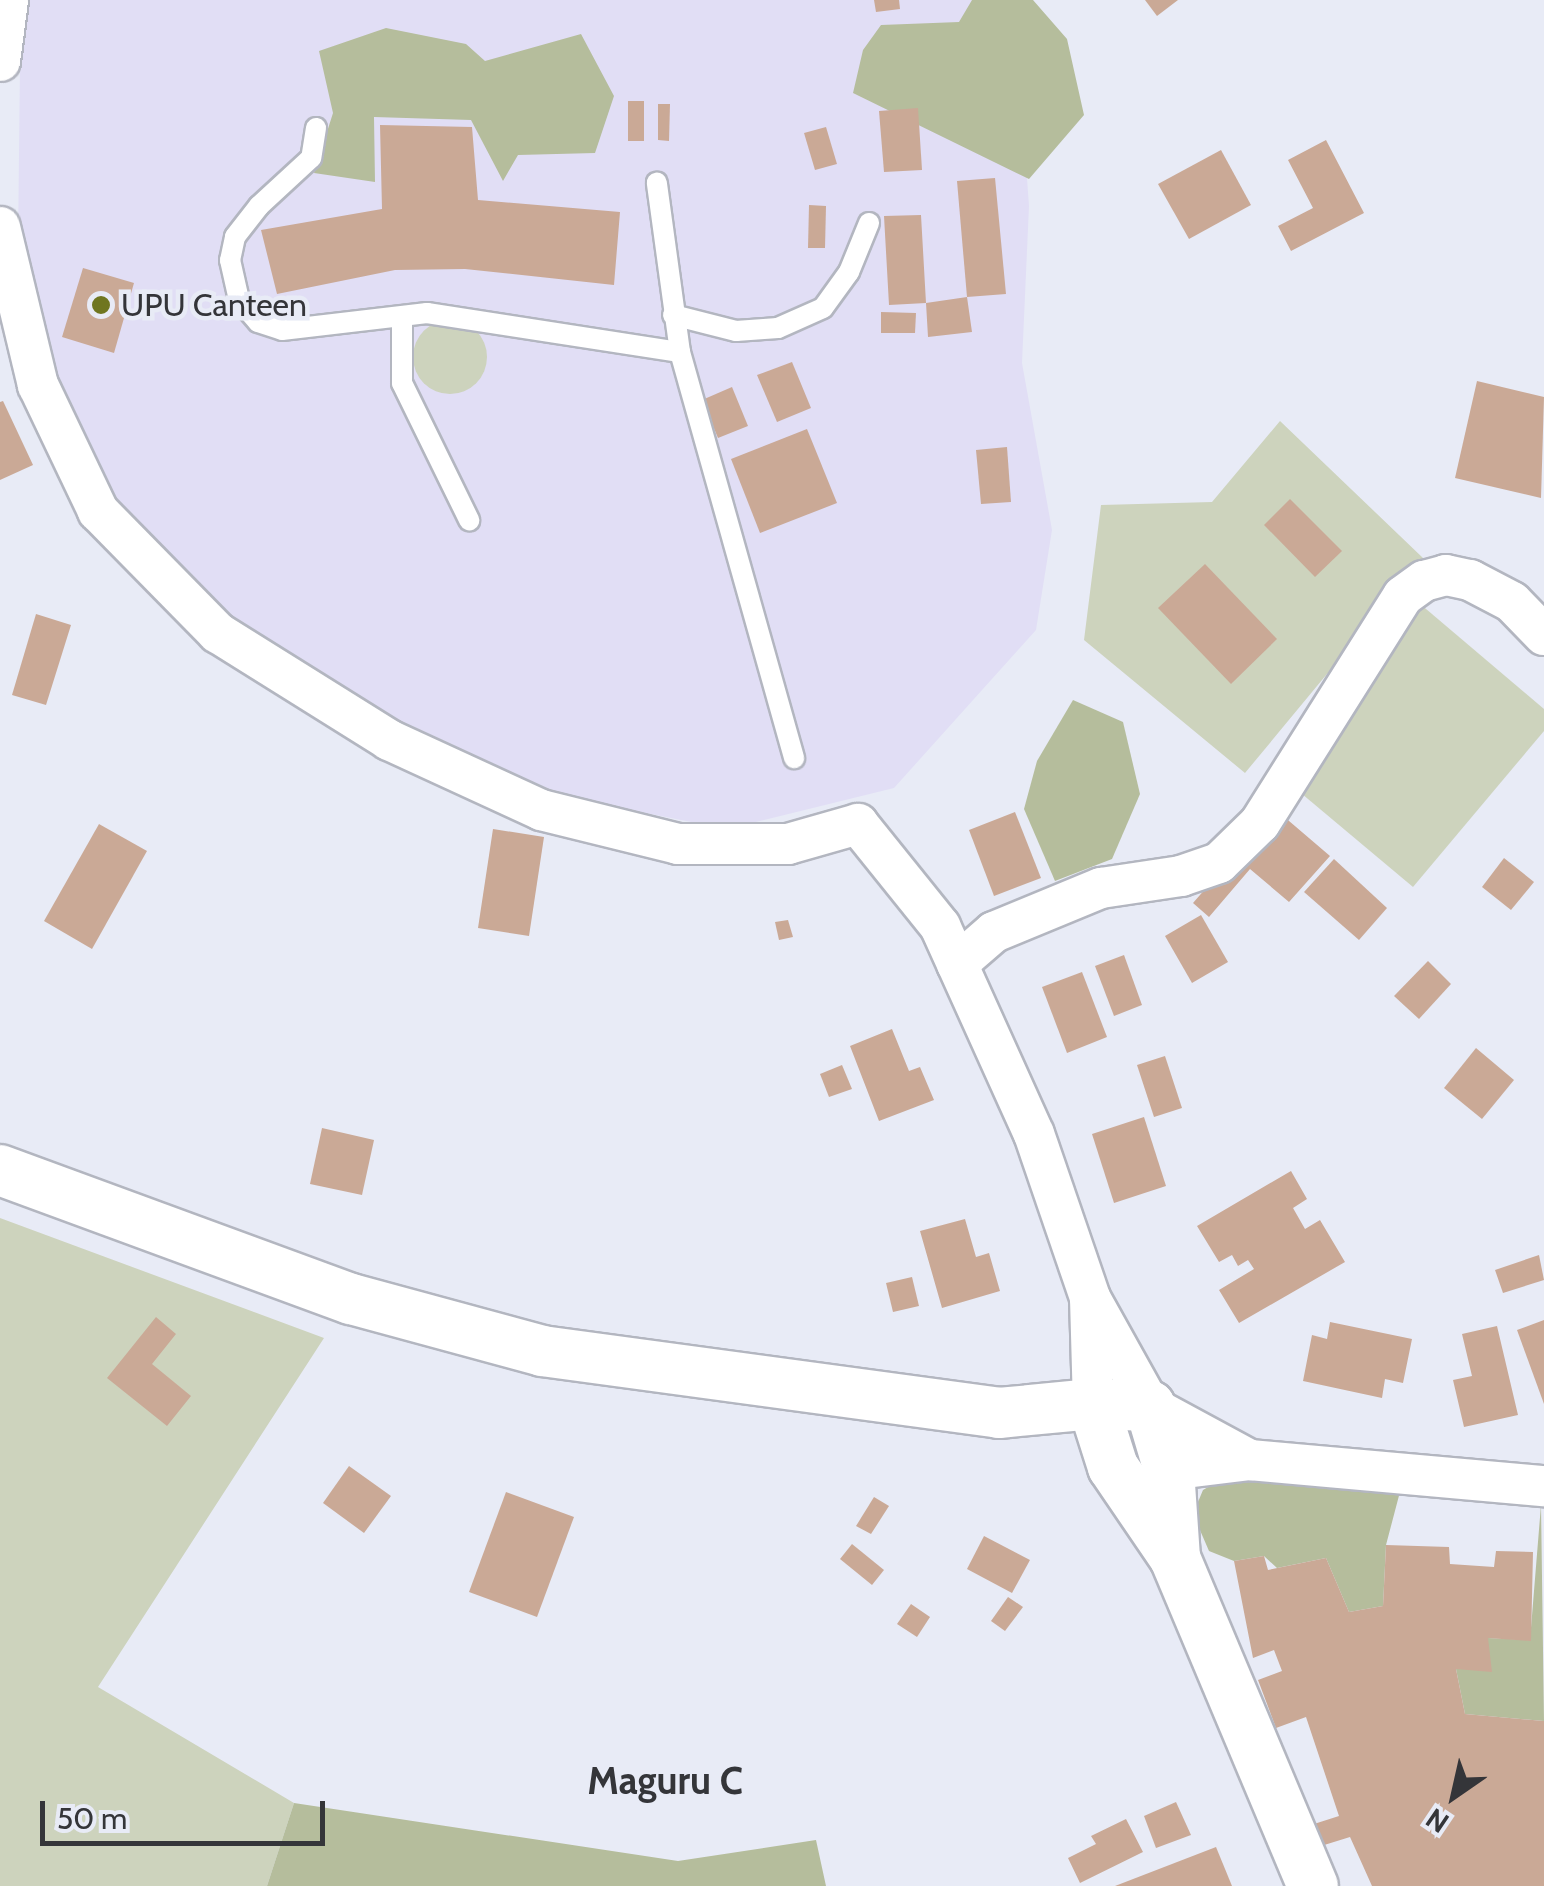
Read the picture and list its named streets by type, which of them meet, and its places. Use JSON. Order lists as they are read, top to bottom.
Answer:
{
  "districts": ["Maguru C"],
  "places": ["UPU Canteen"],
  "scale_bar": "50 m",
  "north": "bottom left"
}
